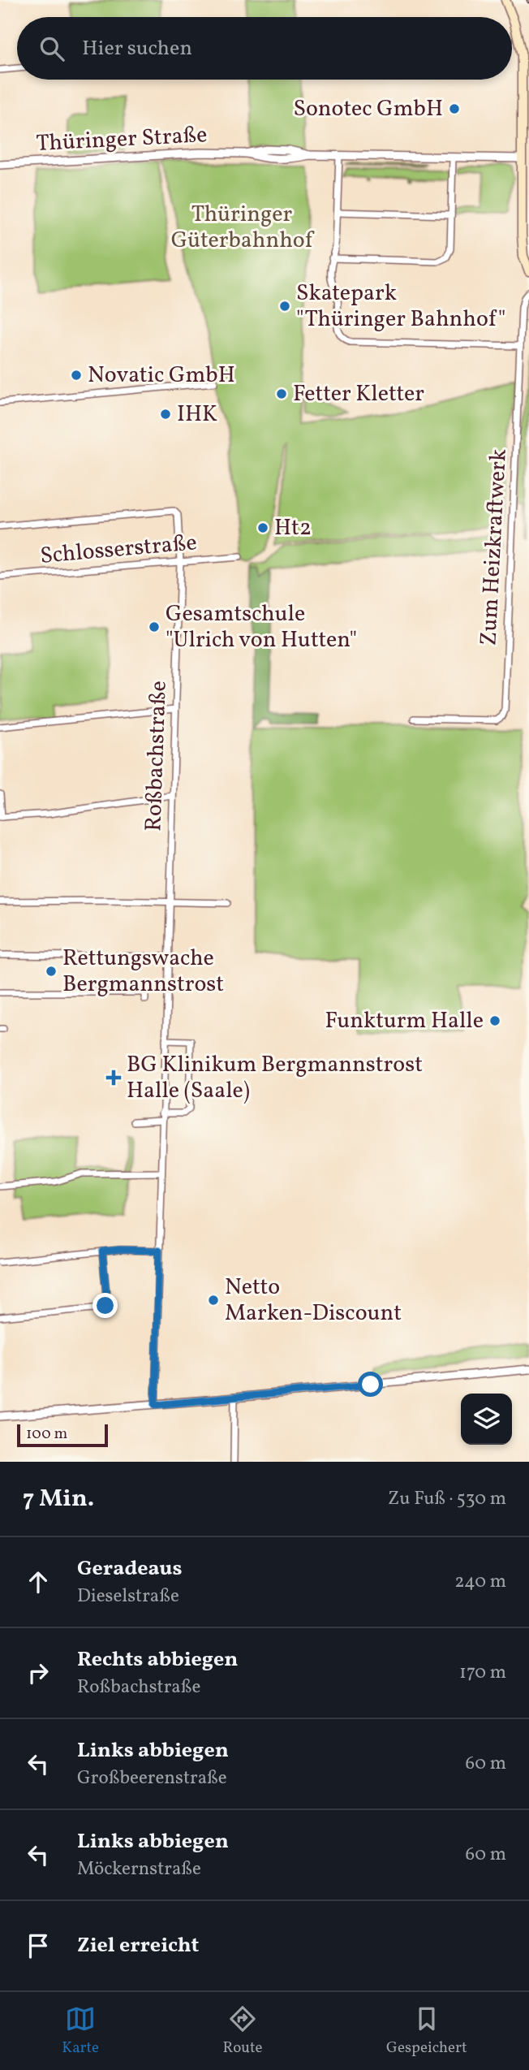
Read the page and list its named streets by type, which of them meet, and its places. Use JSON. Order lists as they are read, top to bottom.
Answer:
{
  "streets": {
    "street": [
      "Thüringer Straße",
      "Zum Heizkraftwerk",
      "Schlosserstraße",
      "Roßbachstraße"
    ]
  },
  "crossings": [
    ["Schlosserstraße", "Roßbachstraße"]
  ],
  "parks": ["Thüringer Güterbahnhof"],
  "places": {
    "other": [
      "Sonotec GmbH",
      "Skatepark \"Thüringer Bahnhof\"",
      "Novatic GmbH",
      "Fetter Kletter",
      "IHK",
      "Ht2",
      "Gesamtschule \"Ulrich von Hutten\"",
      "Rettungswache Bergmannstrost",
      "Funkturm Halle",
      "Netto Marken-Discount"
    ],
    "health": ["BG Klinikum Bergmannstrost Halle (Saale)"]
  },
  "scale_bar": "100 m",
  "page": {
    "search": "Hier suchen",
    "scale": "100 m",
    "heading": ["7 Min.", "Zu Fuß · 530 m"],
    "list": [
      ["Geradeaus", "Dieselstraße", "240 m"],
      ["Rechts abbiegen", "Roßbachstraße", "170 m"],
      ["Links abbiegen", "Großbeerenstraße", "60 m"],
      ["Links abbiegen", "Möckernstraße", "60 m"],
      "Ziel erreicht"
    ],
    "nav": ["Karte", "Route", "Gespeichert"]
  }
}
